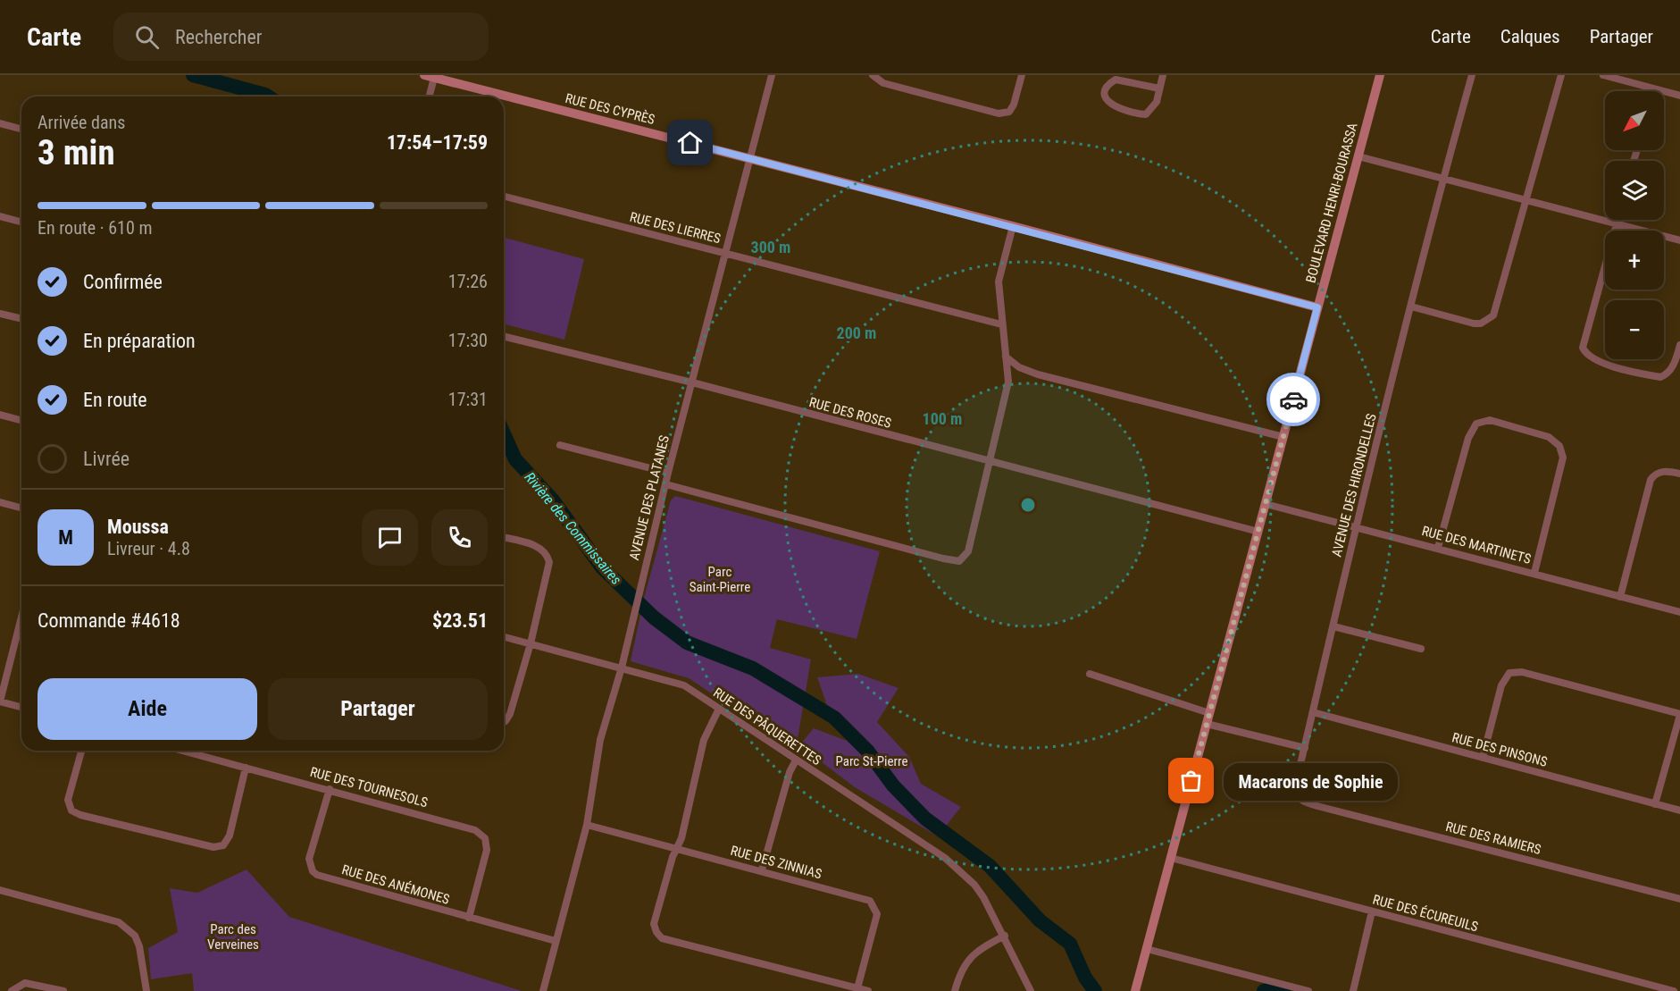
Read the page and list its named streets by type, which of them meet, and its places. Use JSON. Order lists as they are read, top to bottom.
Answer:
{
  "streets": {
    "main road": ["RUE DES CYPRÈS", "BOULEVARD HENRI-BOURASSA"],
    "street": [
      "RUE DES LIERRES",
      "RUE DES ROSES",
      "AVENUE DES HIRONDELLES",
      "AVENUE DES PLATANES",
      "RUE DES MARTINETS",
      "RUE DES PÂQUERETTES",
      "RUE DES PINSONS",
      "RUE DES TOURNESOLS",
      "RUE DES RAMIERS",
      "RUE DES ZINNIAS",
      "RUE DES ANÉMONES",
      "RUE DES ÉCUREUILS"
    ]
  },
  "crossings": [
    ["RUE DES CYPRÈS", "BOULEVARD HENRI-BOURASSA"],
    ["RUE DES CYPRÈS", "AVENUE DES PLATANES"],
    ["BOULEVARD HENRI-BOURASSA", "RUE DES ROSES"],
    ["BOULEVARD HENRI-BOURASSA", "RUE DES MARTINETS"],
    ["BOULEVARD HENRI-BOURASSA", "RUE DES ÉCUREUILS"],
    ["RUE DES LIERRES", "AVENUE DES PLATANES"],
    ["RUE DES ROSES", "AVENUE DES PLATANES"],
    ["AVENUE DES HIRONDELLES", "RUE DES MARTINETS"],
    ["AVENUE DES HIRONDELLES", "RUE DES PINSONS"],
    ["AVENUE DES HIRONDELLES", "RUE DES RAMIERS"],
    ["AVENUE DES PLATANES", "RUE DES PÂQUERETTES"],
    ["AVENUE DES PLATANES", "RUE DES ZINNIAS"],
    ["AVENUE DES PLATANES", "RUE DES ANÉMONES"],
    ["RUE DES TOURNESOLS", "RUE DES ANÉMONES"]
  ],
  "water": ["Rivière des Commissaires"],
  "parks": ["Parc Saint-Pierre", "Parc St-Pierre", "Parc des Verveines"],
  "places": ["Macarons de Sophie"],
  "north": "bottom left",
  "page": {
    "header": "Carte",
    "search": "Rechercher",
    "nav": ["Carte", "Calques", "Partager"],
    "map_buttons": ["+", "−"],
    "heading": ["3 min", "Arrivée dans", "17:54–17:59"],
    "panel": [
      "Moussa",
      "Livreur · 4.8",
      "Commande #4618",
      "$23.51"
    ],
    "bar": "En route · 610 m",
    "list": [
      ["Confirmée", "17:26"],
      ["En préparation", "17:30"],
      ["En route", "17:31"],
      "Livrée"
    ],
    "round": "M",
    "buttons": ["Aide", "Partager"],
    "bubble": "Macarons de Sophie"
  },
  "rings": ["300 m", "200 m", "100 m"]
}
